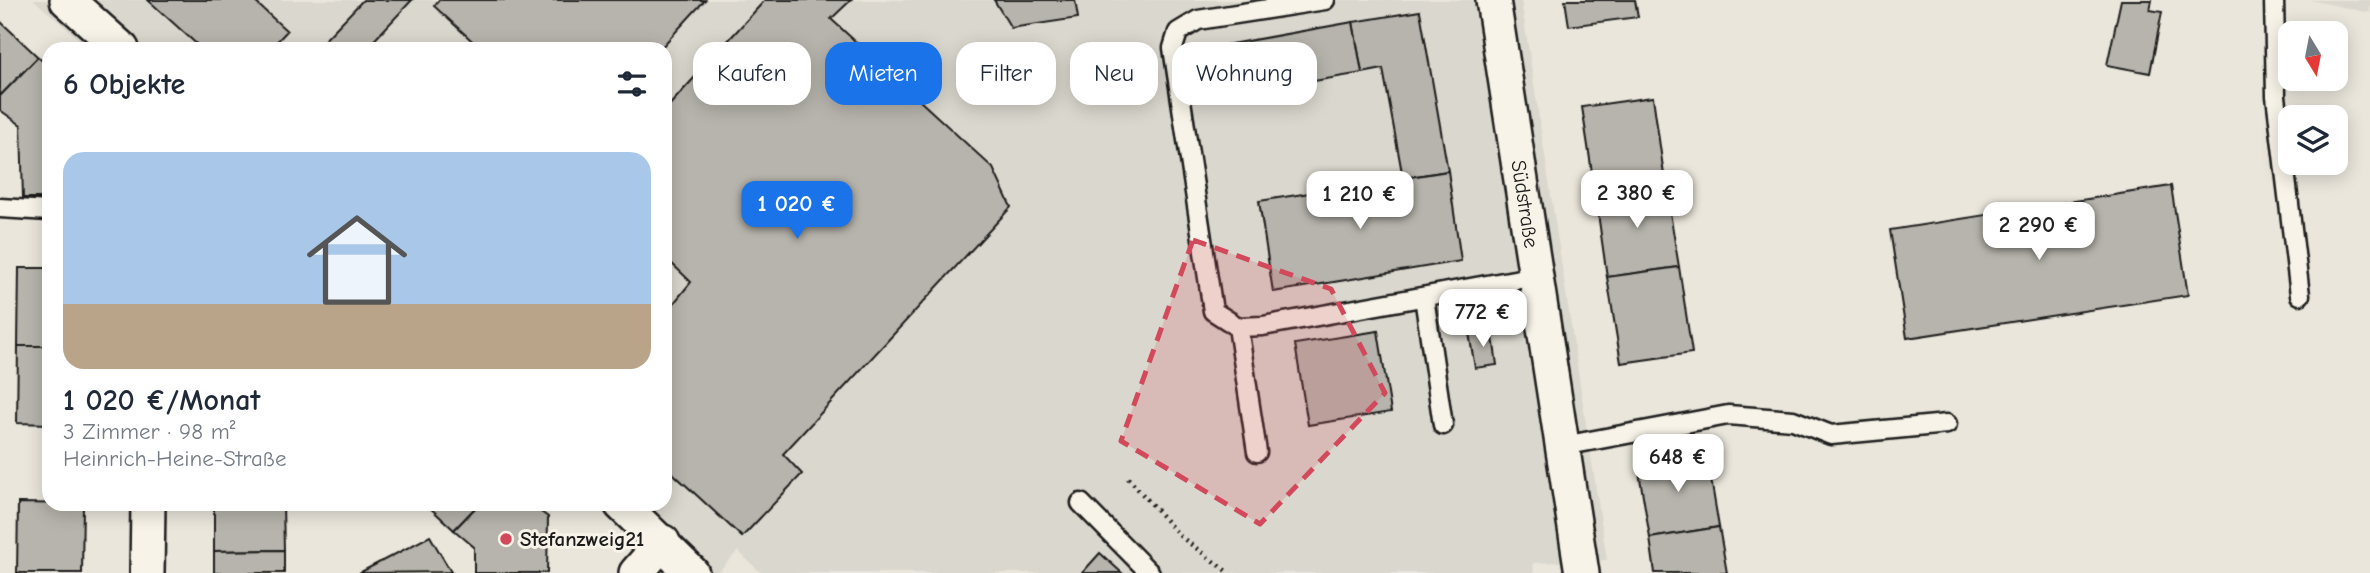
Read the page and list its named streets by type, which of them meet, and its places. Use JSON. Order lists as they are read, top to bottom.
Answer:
{
  "streets": {
    "street": ["Südstraße"]
  },
  "places": ["Stefanzweig21"],
  "north": "bottom",
  "page": {
    "chip": [
      "Kaufen",
      "Mieten",
      "Filter",
      "Neu",
      "Wohnung"
    ],
    "heading": "6 Objekte",
    "list": [
      {
        "name": "1 020 €/Monat",
        "note": "3 Zimmer · 98 m² · Heinrich-Heine-Straße"
      }
    ],
    "price": [
      "2 380 €",
      "1 210 €",
      "1 020 €",
      "2 290 €",
      "772 €",
      "648 €"
    ]
  }
}
